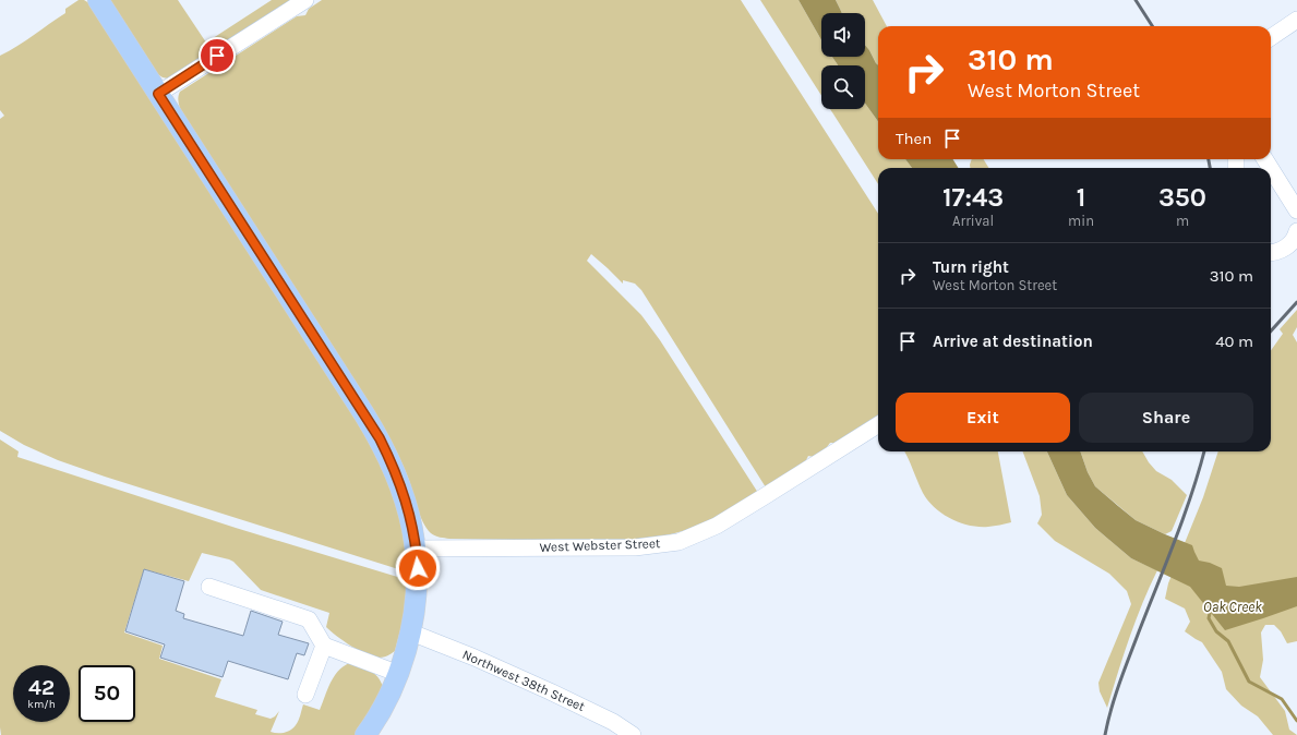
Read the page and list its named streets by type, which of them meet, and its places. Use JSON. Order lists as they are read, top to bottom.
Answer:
{
  "streets": {
    "street": ["West Webster Street", "Northwest 38th Street"]
  },
  "water": ["Oak Creek"],
  "page": {
    "turn": ["310 m", "West Morton Street"],
    "then": "Then",
    "eta": [
      "17:43",
      "Arrival",
      "1",
      "min",
      "350",
      "m"
    ],
    "list": [
      {
        "name": "Turn right",
        "note": "West Morton Street",
        "value": "310 m"
      },
      {
        "name": "Arrive at destination",
        "value": "40 m"
      }
    ],
    "buttons": ["Exit", "Share"],
    "speed": "42 km/h",
    "limit": "50"
  }
}
